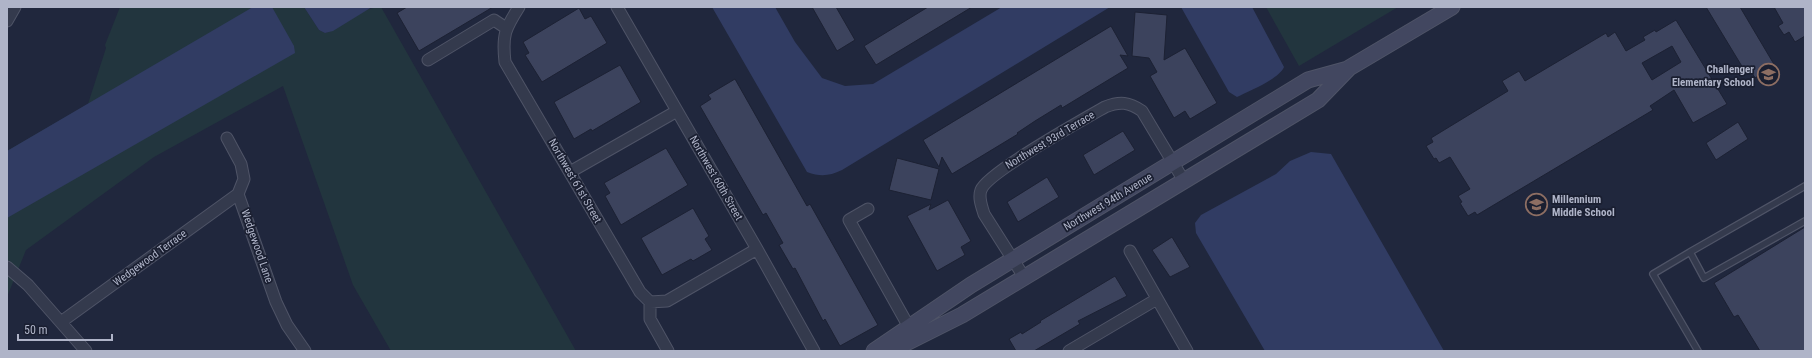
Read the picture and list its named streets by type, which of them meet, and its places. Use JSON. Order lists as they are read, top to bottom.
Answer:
{
  "streets": {
    "street": [
      "Northwest 93rd Terrace",
      "Northwest 60th Street",
      "Northwest 61st Street",
      "Northwest 94th Avenue",
      "Wedgewood Lane",
      "Wedgewood Terrace"
    ]
  },
  "crossings": [
    ["Northwest 93rd Terrace", "Northwest 94th Avenue"],
    ["Wedgewood Lane", "Wedgewood Terrace"]
  ],
  "places": {
    "school or university": ["Challenger Elementary School", "Millennium Middle School"]
  },
  "scale_bar": "50 m"
}
